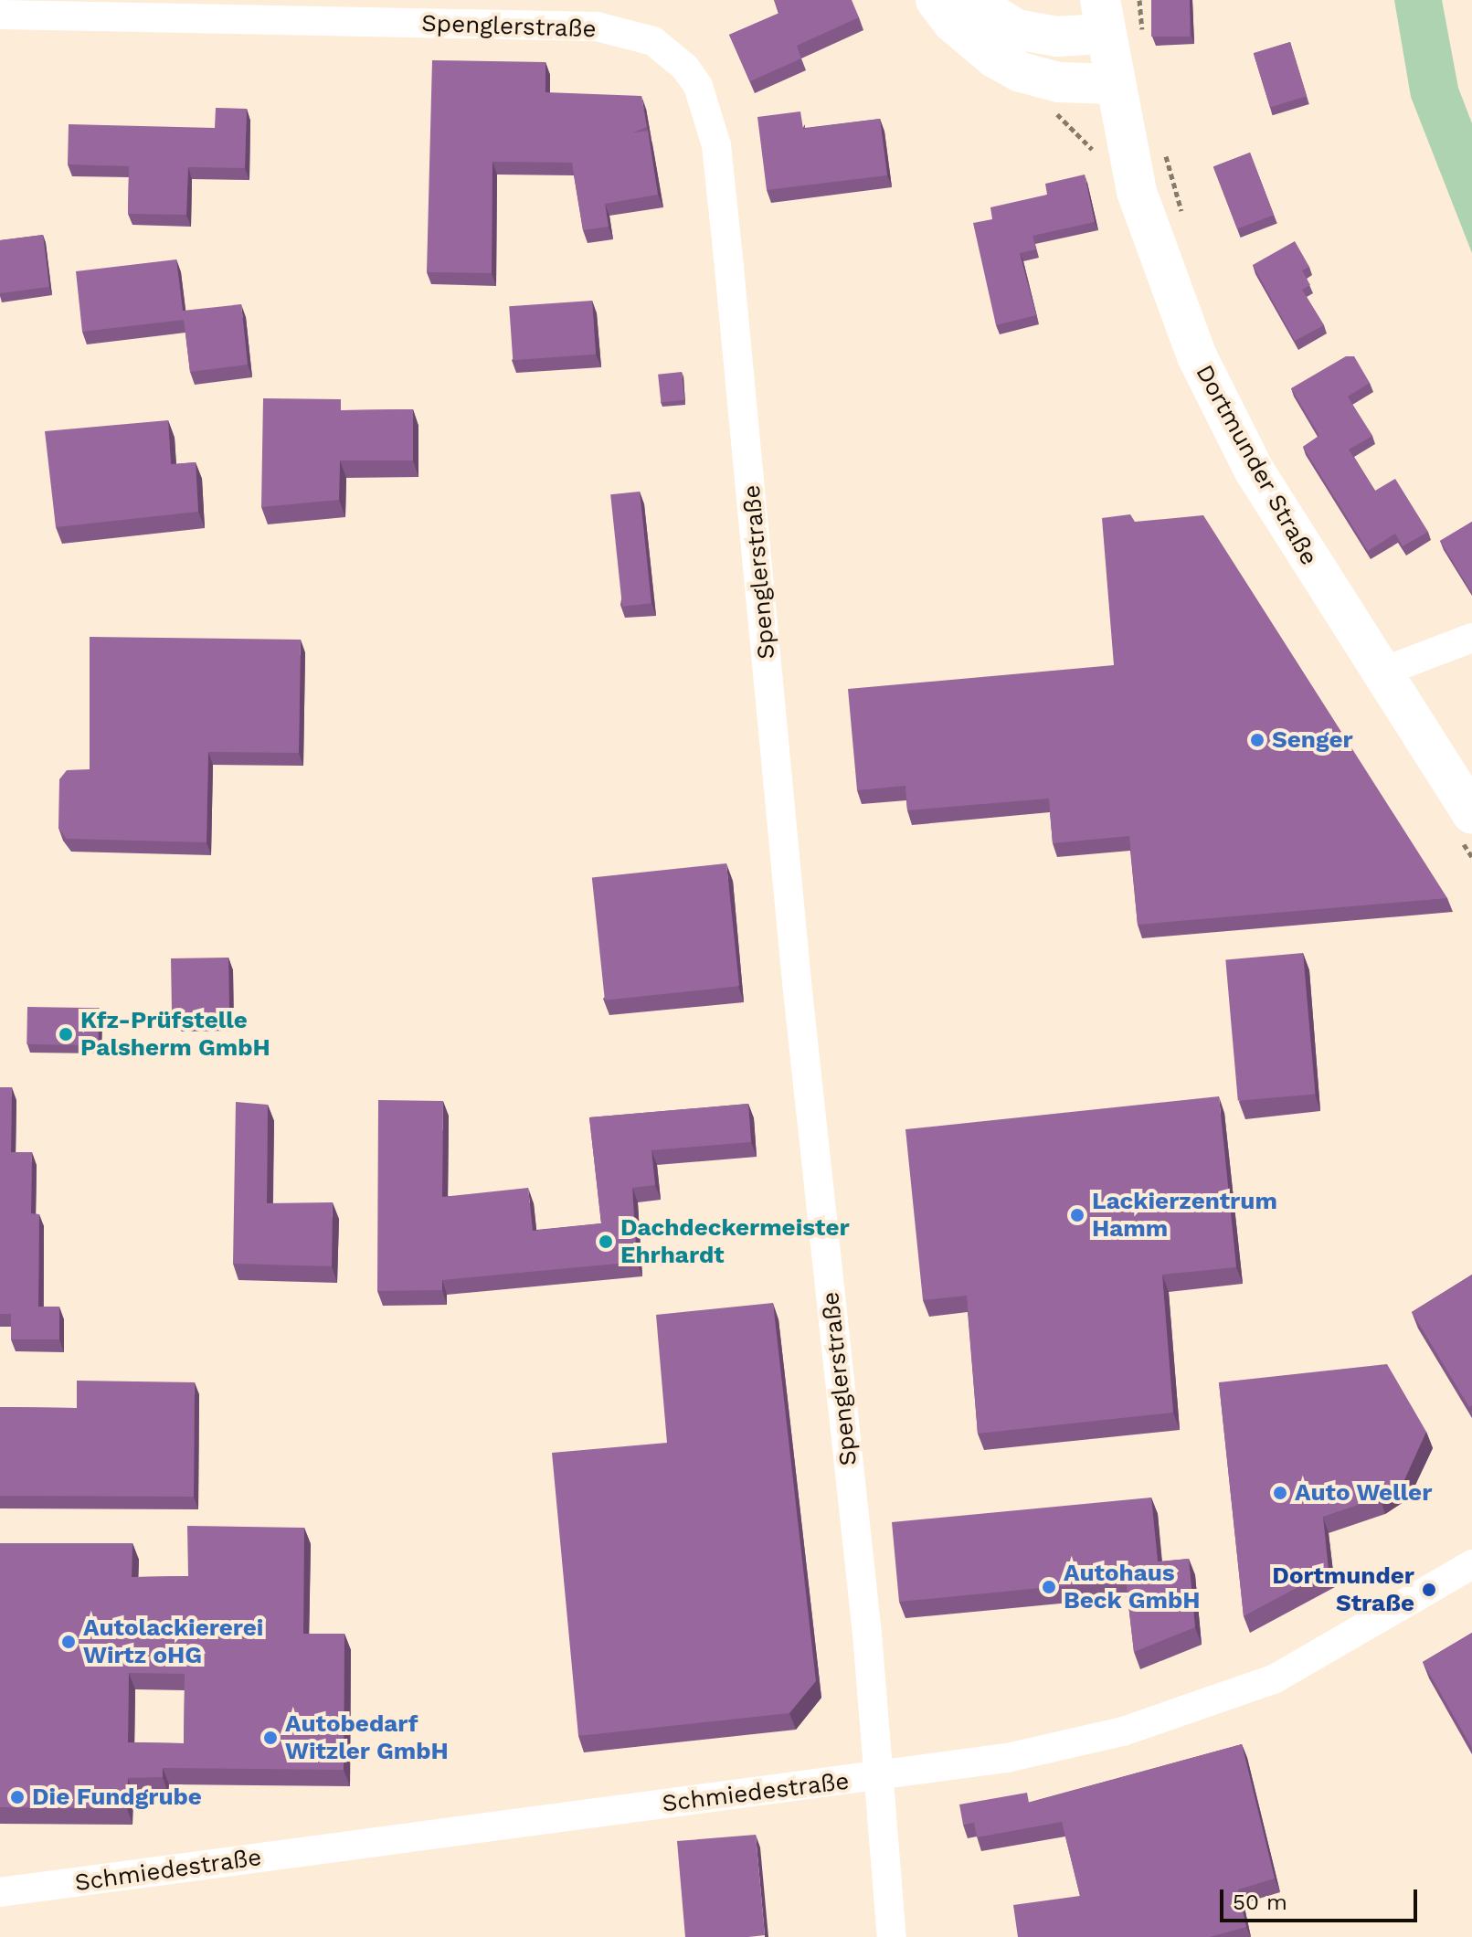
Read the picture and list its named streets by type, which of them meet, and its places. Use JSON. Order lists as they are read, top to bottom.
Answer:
{
  "streets": {
    "main road": ["Dortmunder Straße"],
    "street": ["Spenglerstraße", "Schmiedestraße"]
  },
  "crossings": [
    ["Spenglerstraße", "Schmiedestraße"]
  ],
  "places": [
    "Senger",
    "Kfz-Prüfstelle Palsherm GmbH",
    "Lackierzentrum Hamm",
    "Dachdeckermeister Ehrhardt",
    "Auto Weller",
    "Autohaus Beck GmbH",
    "Dortmunder Straße",
    "Autolackiererei Wirtz oHG",
    "Autobedarf Witzler GmbH",
    "Die Fundgrube"
  ],
  "scale_bar": "50 m"
}
